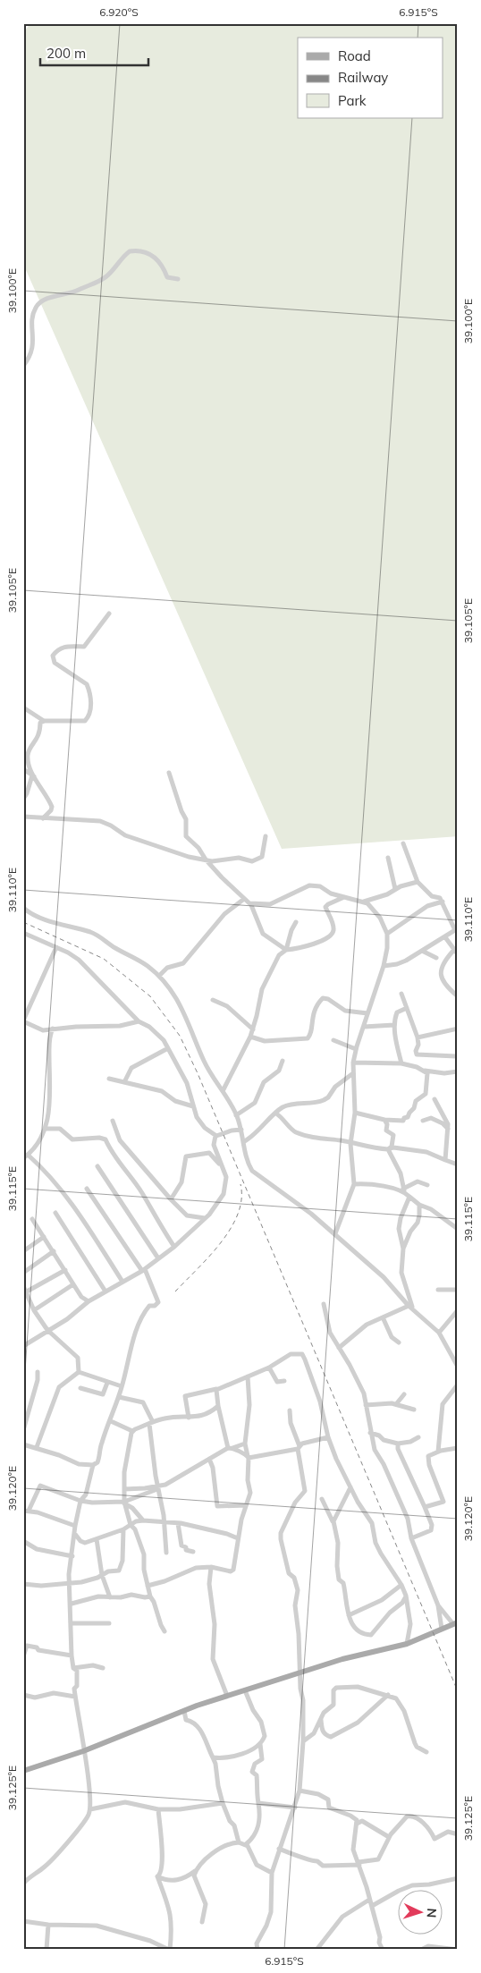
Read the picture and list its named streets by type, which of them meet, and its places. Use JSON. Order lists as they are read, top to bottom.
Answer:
{
  "legend": ["Road", "Railway", "Park"],
  "scale_bar": "200 m",
  "north": "right",
  "coordinates": [
    "6.920°S",
    "6.915°S",
    "39.100°E",
    "39.105°E",
    "39.110°E",
    "39.115°E",
    "39.120°E",
    "39.125°E"
  ]
}
